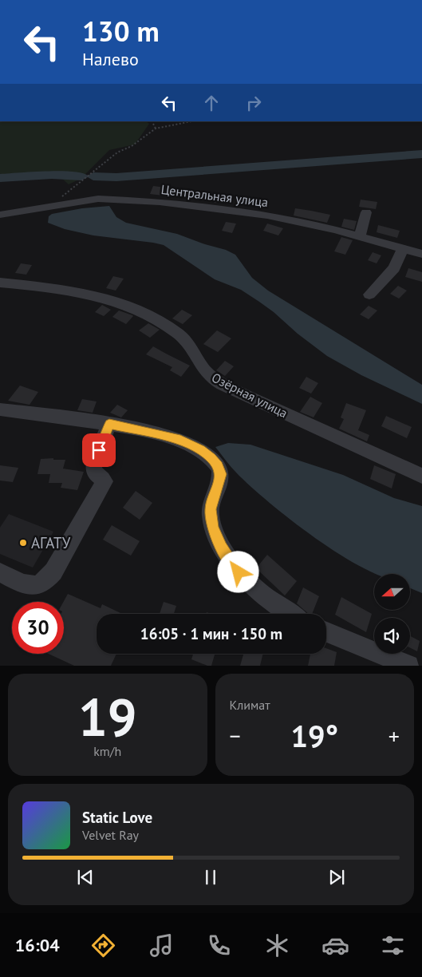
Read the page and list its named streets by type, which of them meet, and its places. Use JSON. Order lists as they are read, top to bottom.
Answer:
{
  "streets": {
    "street": ["Центральная улица", "Озёрная улица"]
  },
  "places": ["АГАТУ"],
  "north": "left",
  "page": {
    "turn": ["130 m", "Налево"],
    "limit": "30",
    "trip": "16:05 · 1 мин · 150 m",
    "tile": [
      ["19", "km/h"],
      "Климат"
    ],
    "heat": ["−", "19°", "+"],
    "song": ["Static Love", "Velvet Ray"],
    "tabs": "16:04"
  }
}
